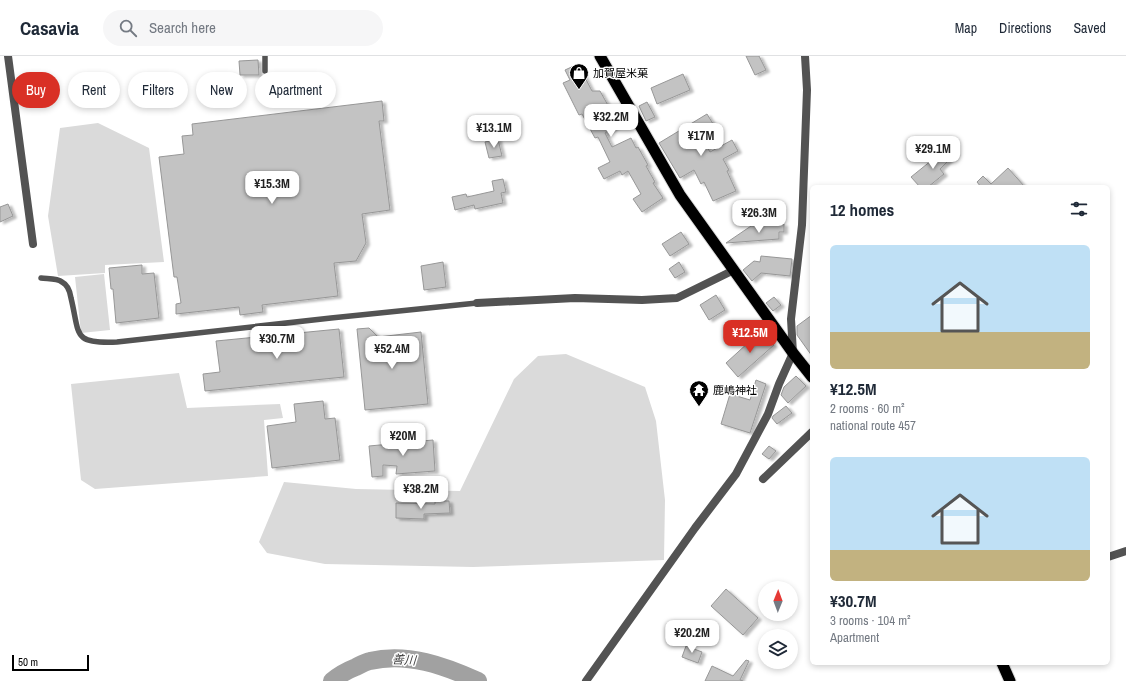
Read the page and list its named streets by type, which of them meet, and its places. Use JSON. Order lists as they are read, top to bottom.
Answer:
{
  "water": ["善川"],
  "places": {
    "shop": ["加賀屋米菓"],
    "temple": ["鹿嶋神社"]
  },
  "scale_bar": "50 m",
  "north": "top",
  "page": {
    "header": "Casavia",
    "search": "Search here",
    "nav": ["Map", "Directions", "Saved"],
    "chip": [
      "Buy",
      "Rent",
      "Filters",
      "New",
      "Apartment"
    ],
    "price": [
      "¥32.2M",
      "¥13.1M",
      "¥17M",
      "¥29.1M",
      "¥15.3M",
      "¥26.3M",
      "¥12.5M",
      "¥30.7M",
      "¥52.4M",
      "¥20M",
      "¥38.2M",
      "¥20.2M"
    ],
    "heading": "12 homes",
    "list": [
      {
        "name": "¥12.5M",
        "note": "2 rooms · 60 m² · national route 457"
      },
      {
        "name": "¥30.7M",
        "note": "3 rooms · 104 m² · Apartment"
      }
    ],
    "scale": "50 m"
  }
}
